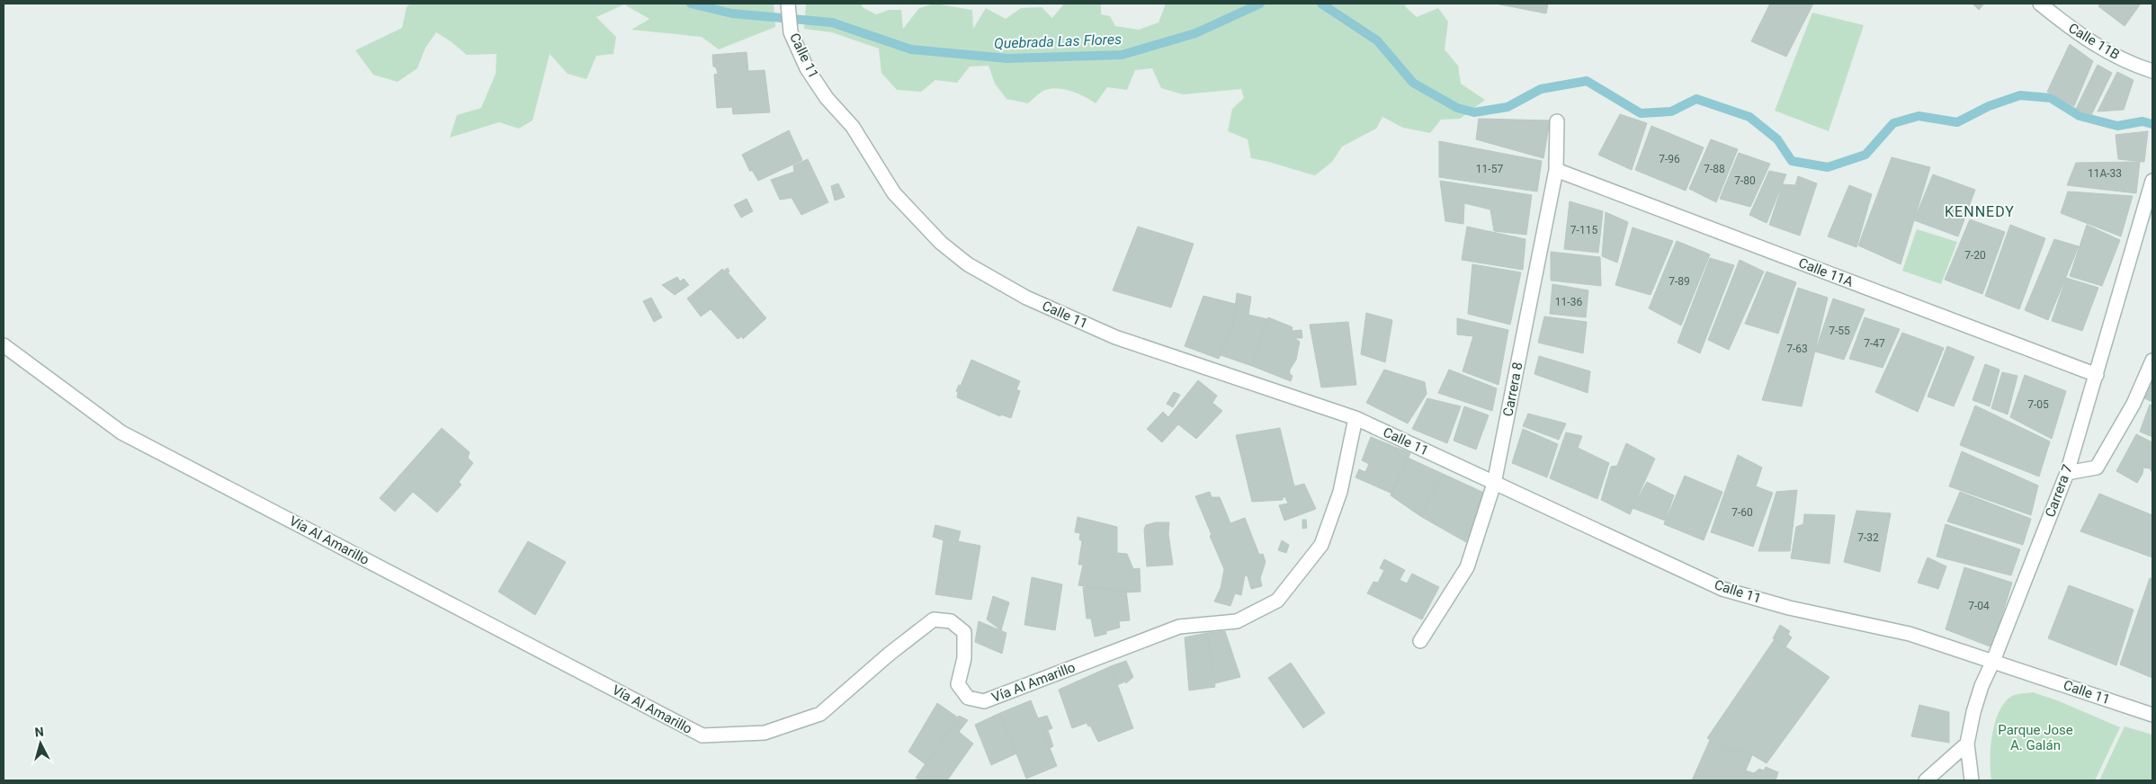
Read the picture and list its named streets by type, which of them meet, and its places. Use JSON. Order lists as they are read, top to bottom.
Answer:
{
  "streets": {
    "street": [
      "Calle 11B",
      "Calle 11",
      "Calle 11A",
      "Carrera 8",
      "Carrera 7",
      "Vía Al Amarillo"
    ]
  },
  "crossings": [
    ["Calle 11", "Carrera 8"],
    ["Calle 11", "Carrera 7"],
    ["Calle 11", "Vía Al Amarillo"],
    ["Calle 11A", "Carrera 8"],
    ["Calle 11A", "Carrera 7"]
  ],
  "districts": ["KENNEDY"],
  "water": ["Quebrada Las Flores"],
  "parks": ["Parque Jose A. Galán"],
  "house_numbers": [
    "7-96",
    "11-57",
    "7-88",
    "11A-33",
    "7-80",
    "7-115",
    "7-20",
    "7-89",
    "11-36",
    "7-55",
    "7-47",
    "7-63",
    "7-05",
    "7-60",
    "7-32",
    "7-04"
  ],
  "north": "top"
}
